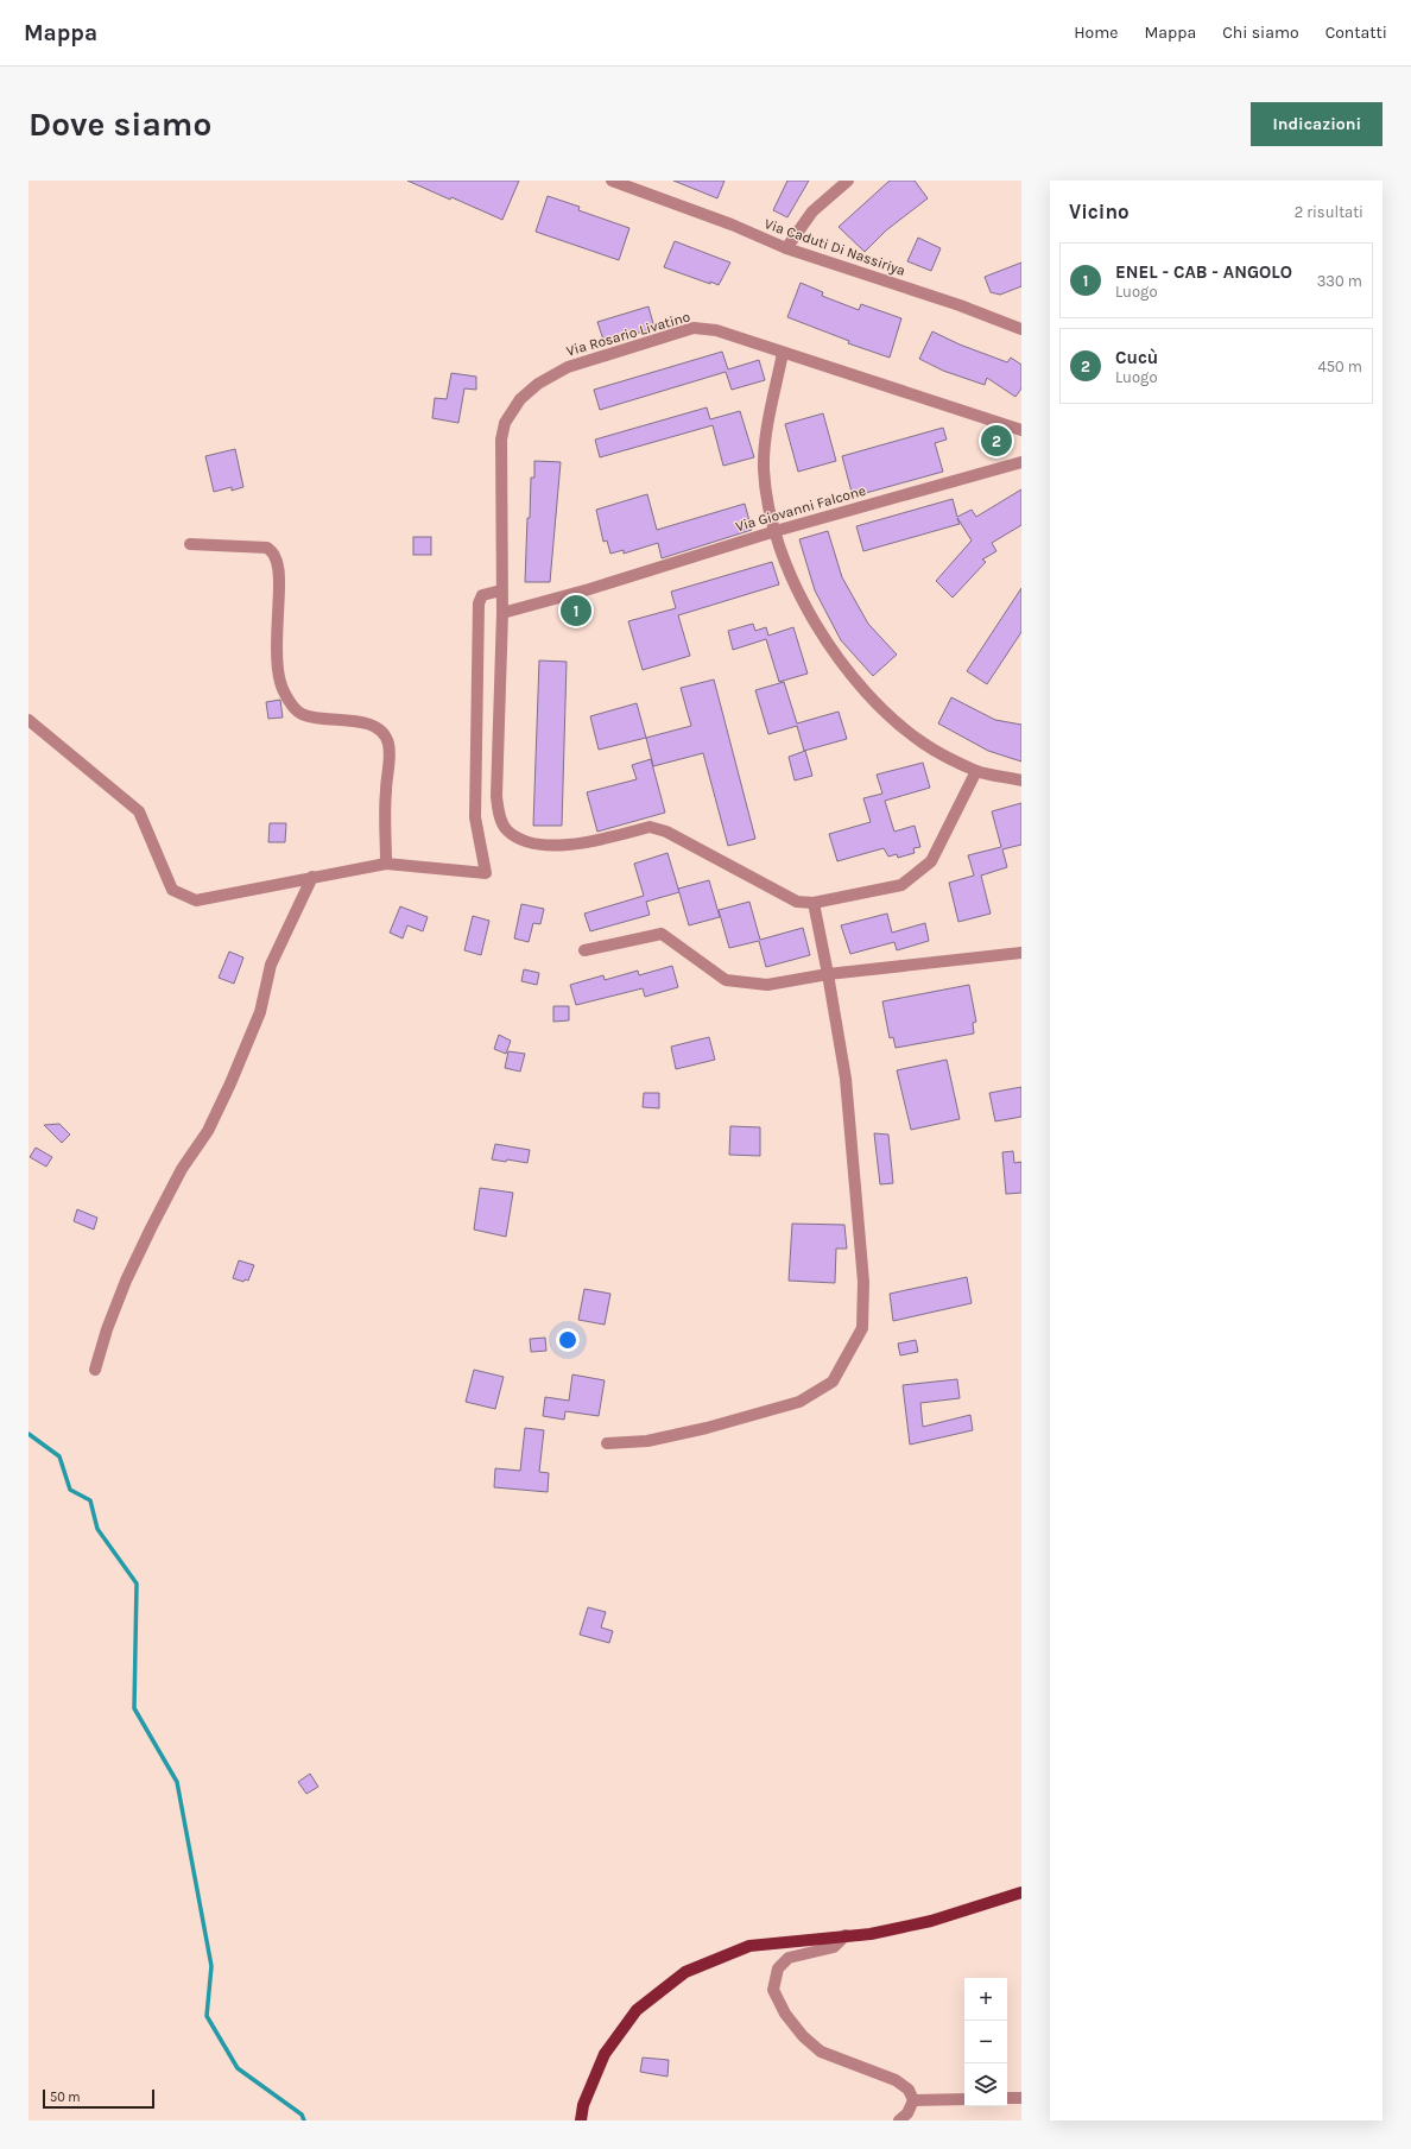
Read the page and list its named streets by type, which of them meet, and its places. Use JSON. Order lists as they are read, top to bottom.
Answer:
{
  "streets": {
    "street": ["Via Caduti Di Nassiriya", "Via Rosario Livatino", "Via Giovanni Falcone"]
  },
  "crossings": [
    ["Via Rosario Livatino", "Via Giovanni Falcone"]
  ],
  "scale_bar": "50 m",
  "page": {
    "header": "Mappa",
    "nav": [
      "Home",
      "Mappa",
      "Chi siamo",
      "Contatti"
    ],
    "buttons": "Indicazioni",
    "title": "Dove siamo",
    "heading": ["Vicino", "2 risultati"],
    "list": [
      {
        "mark": "1",
        "name": "ENEL - CAB - ANGOLO",
        "note": "Luogo",
        "value": "330 m"
      },
      {
        "mark": "2",
        "name": "Cucù",
        "note": "Luogo",
        "value": "450 m"
      }
    ],
    "pins": ["2", "1"],
    "map_buttons": ["+", "−"],
    "scale": "50 m"
  }
}
